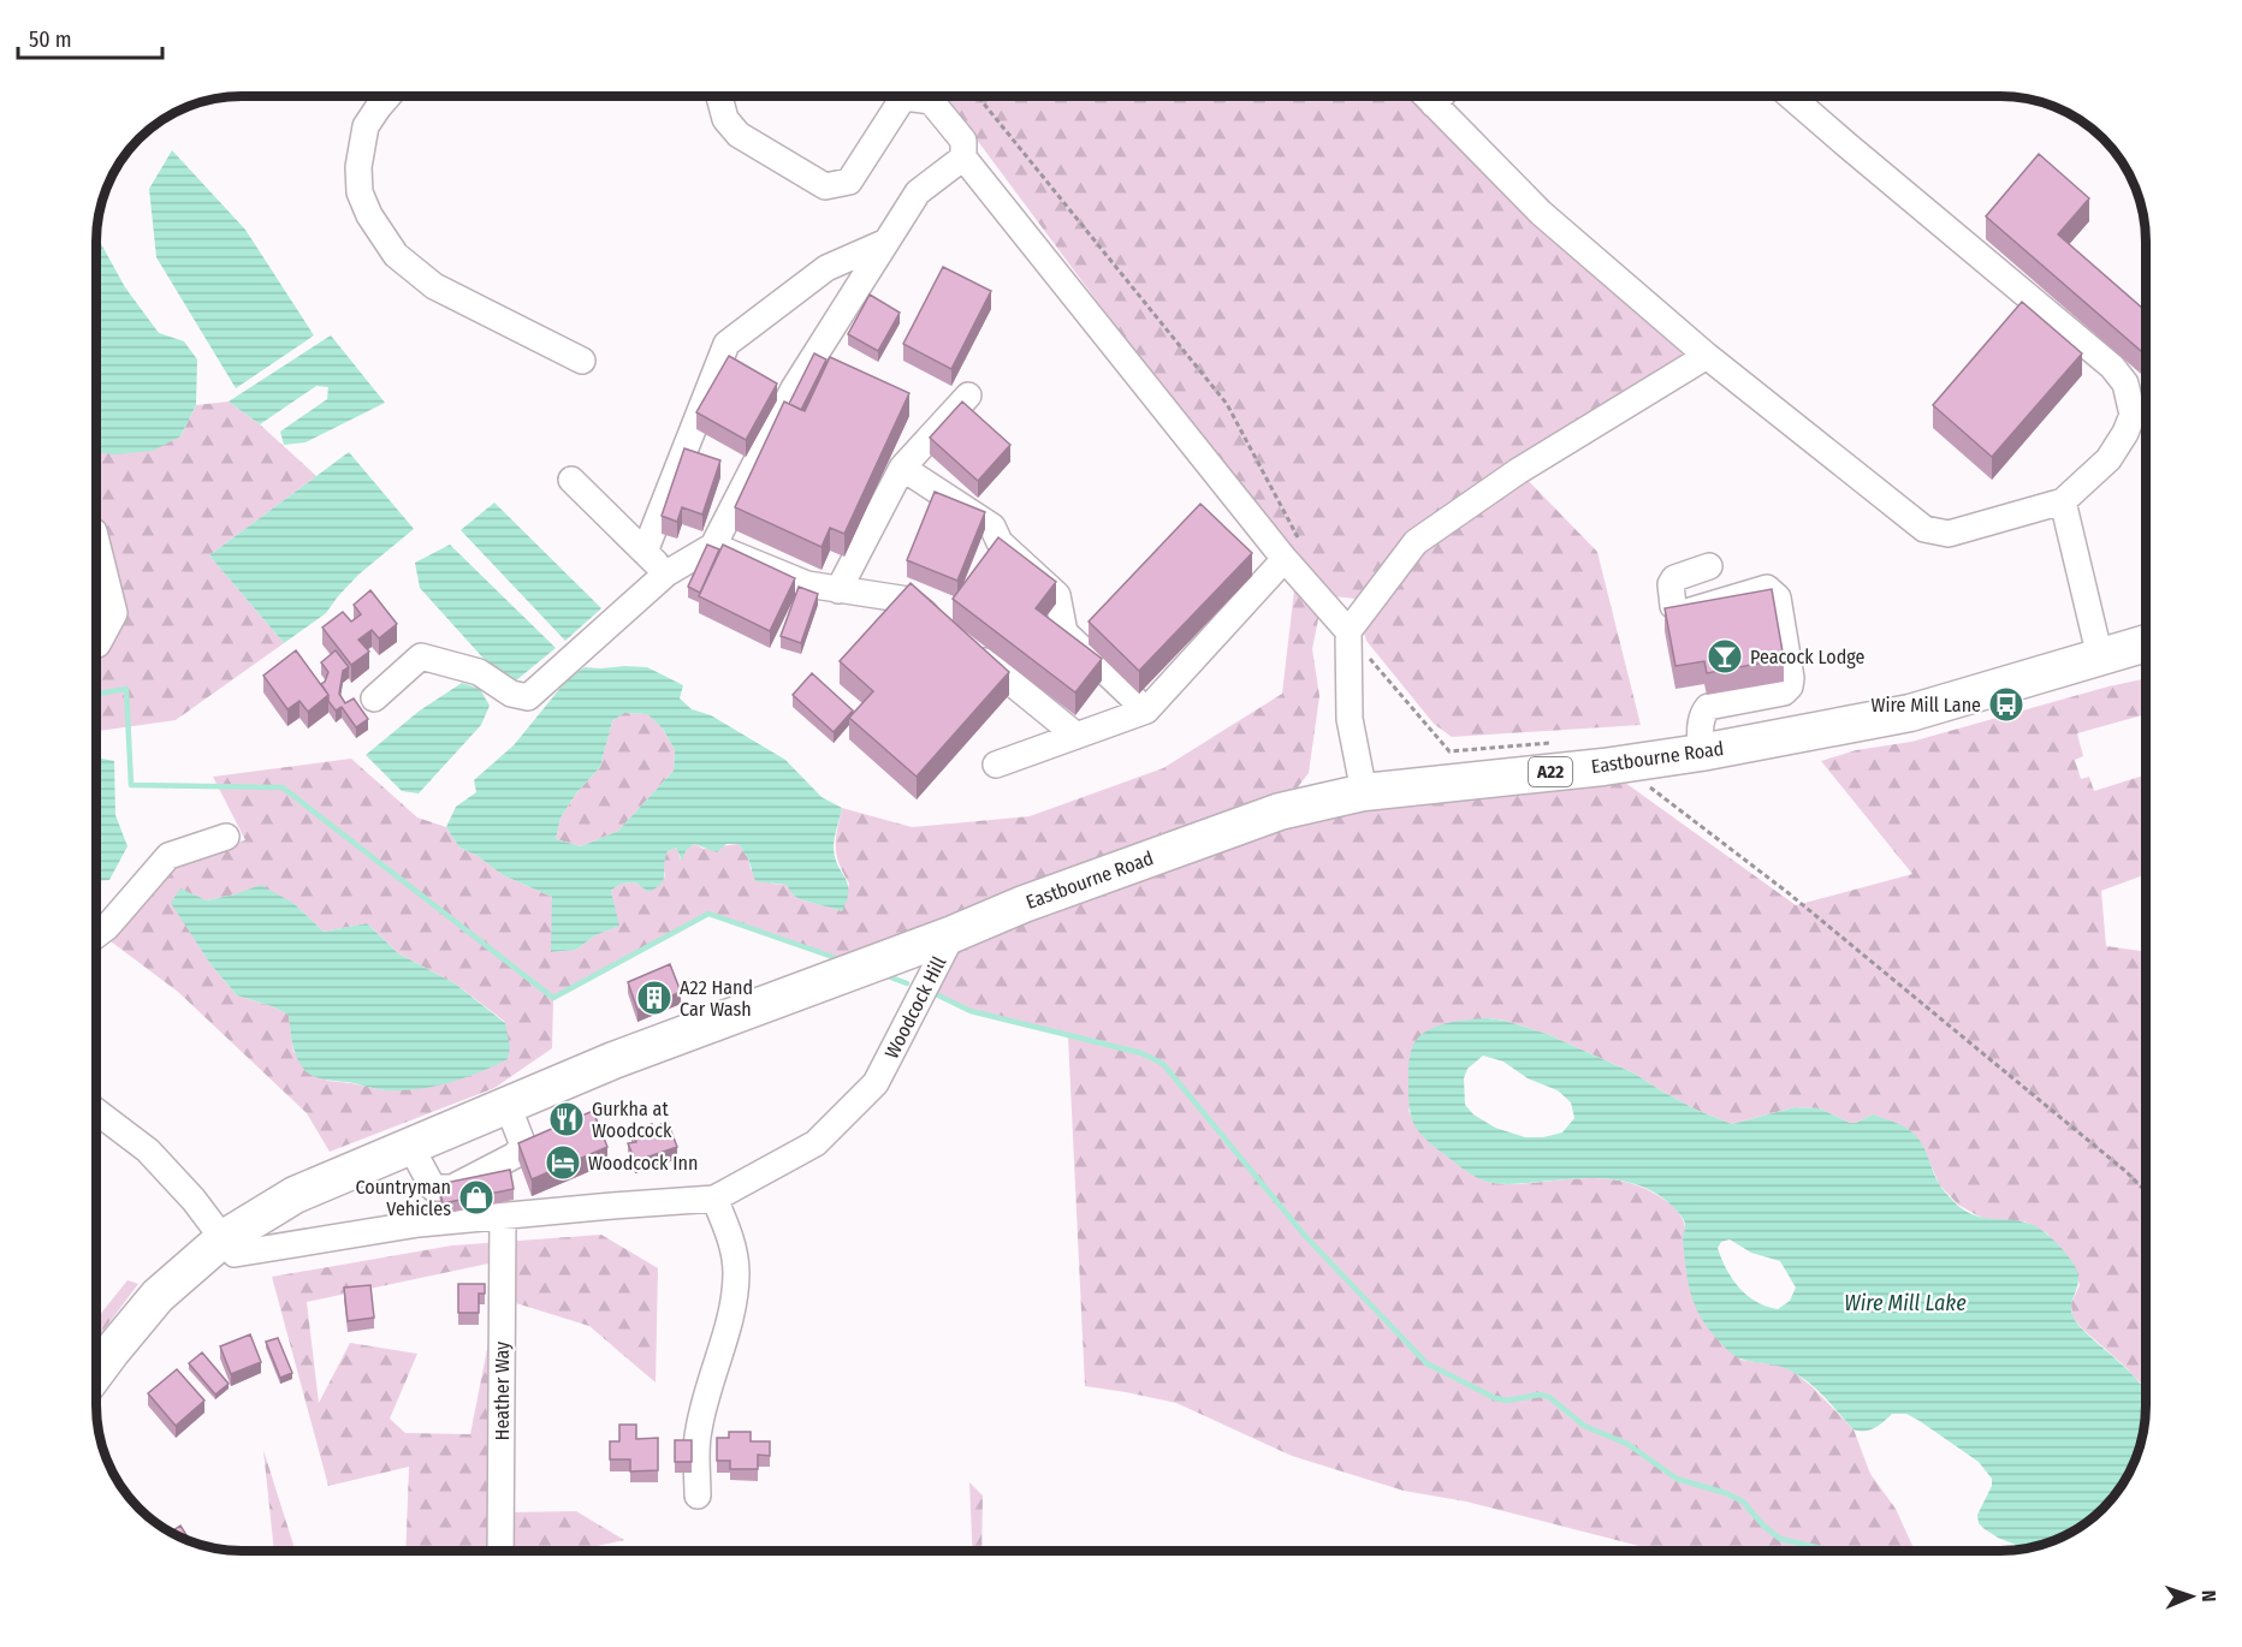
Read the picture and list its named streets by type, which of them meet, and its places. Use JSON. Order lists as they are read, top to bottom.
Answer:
{
  "streets": {
    "highway": ["Eastbourne Road", "A22", "Woodcock Hill"],
    "street": ["Heather Way"]
  },
  "crossings": [
    ["Eastbourne Road", "Woodcock Hill"],
    ["Woodcock Hill", "Heather Way"]
  ],
  "water": ["Wire Mill Lake"],
  "places": {
    "bar": ["Peacock Lodge"],
    "bus stop": ["Wire Mill Lane"],
    "building": ["A22 Hand Car Wash"],
    "restaurant": ["Gurkha at Woodcock"],
    "hotel": ["Woodcock Inn"],
    "shop": ["Countryman Vehicles"]
  },
  "scale_bar": "50 m",
  "north": "right"
}
